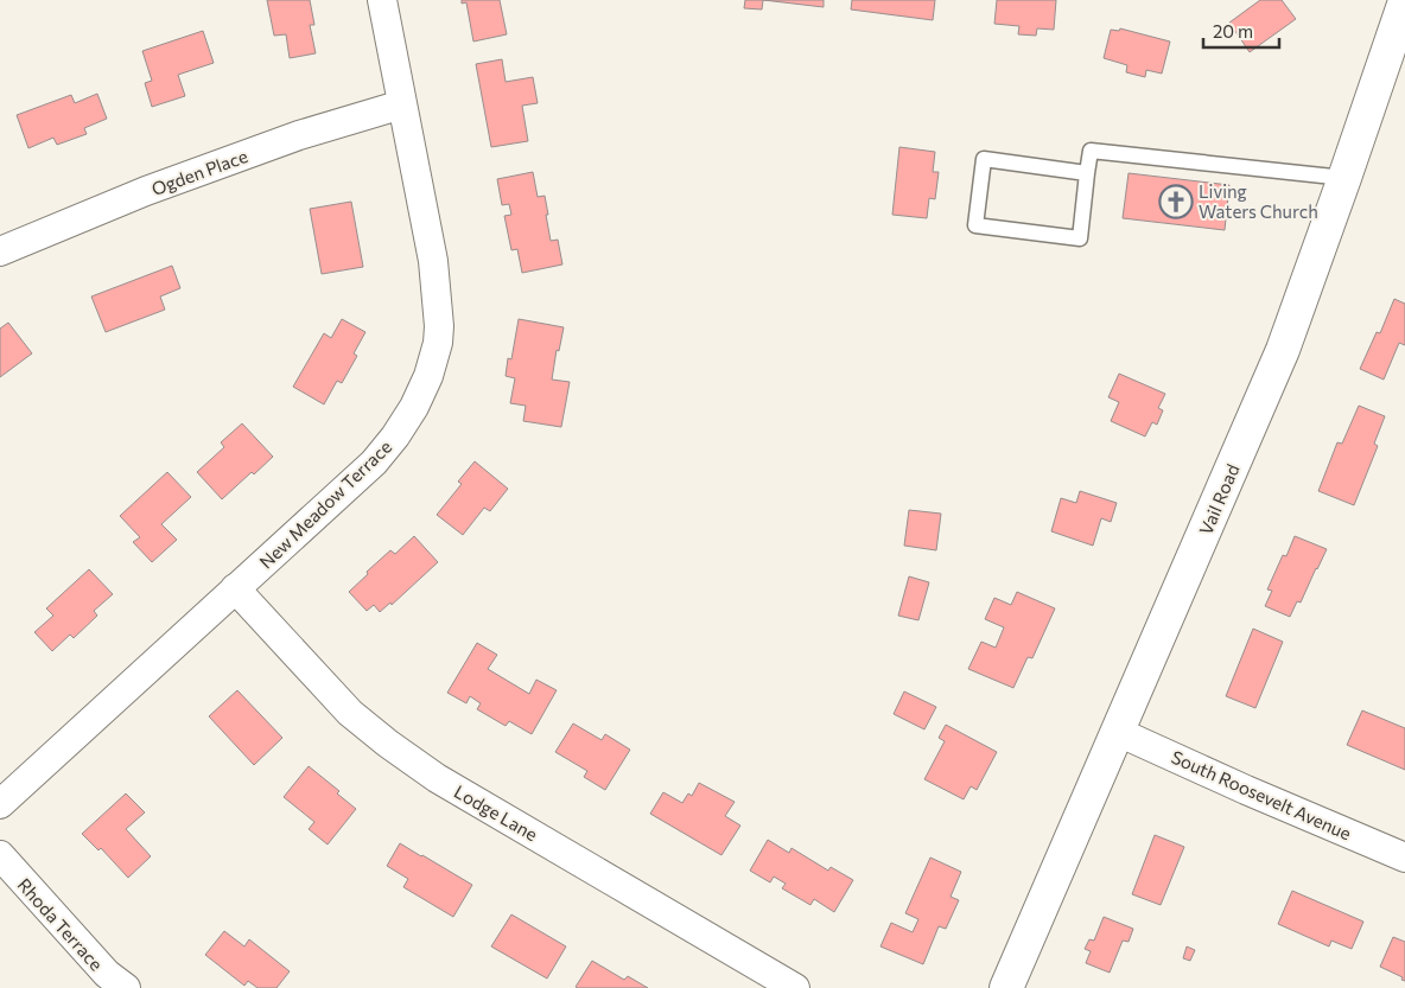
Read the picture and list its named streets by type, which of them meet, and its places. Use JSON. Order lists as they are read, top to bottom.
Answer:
{
  "streets": {
    "street": [
      "Ogden Place",
      "Vail Road",
      "New Meadow Terrace",
      "South Roosevelt Avenue",
      "Lodge Lane",
      "Rhoda Terrace"
    ]
  },
  "crossings": [
    ["Ogden Place", "New Meadow Terrace"],
    ["Vail Road", "South Roosevelt Avenue"],
    ["New Meadow Terrace", "Lodge Lane"]
  ],
  "places": {
    "church": ["Living Waters Church"]
  },
  "scale_bar": "20 m"
}
